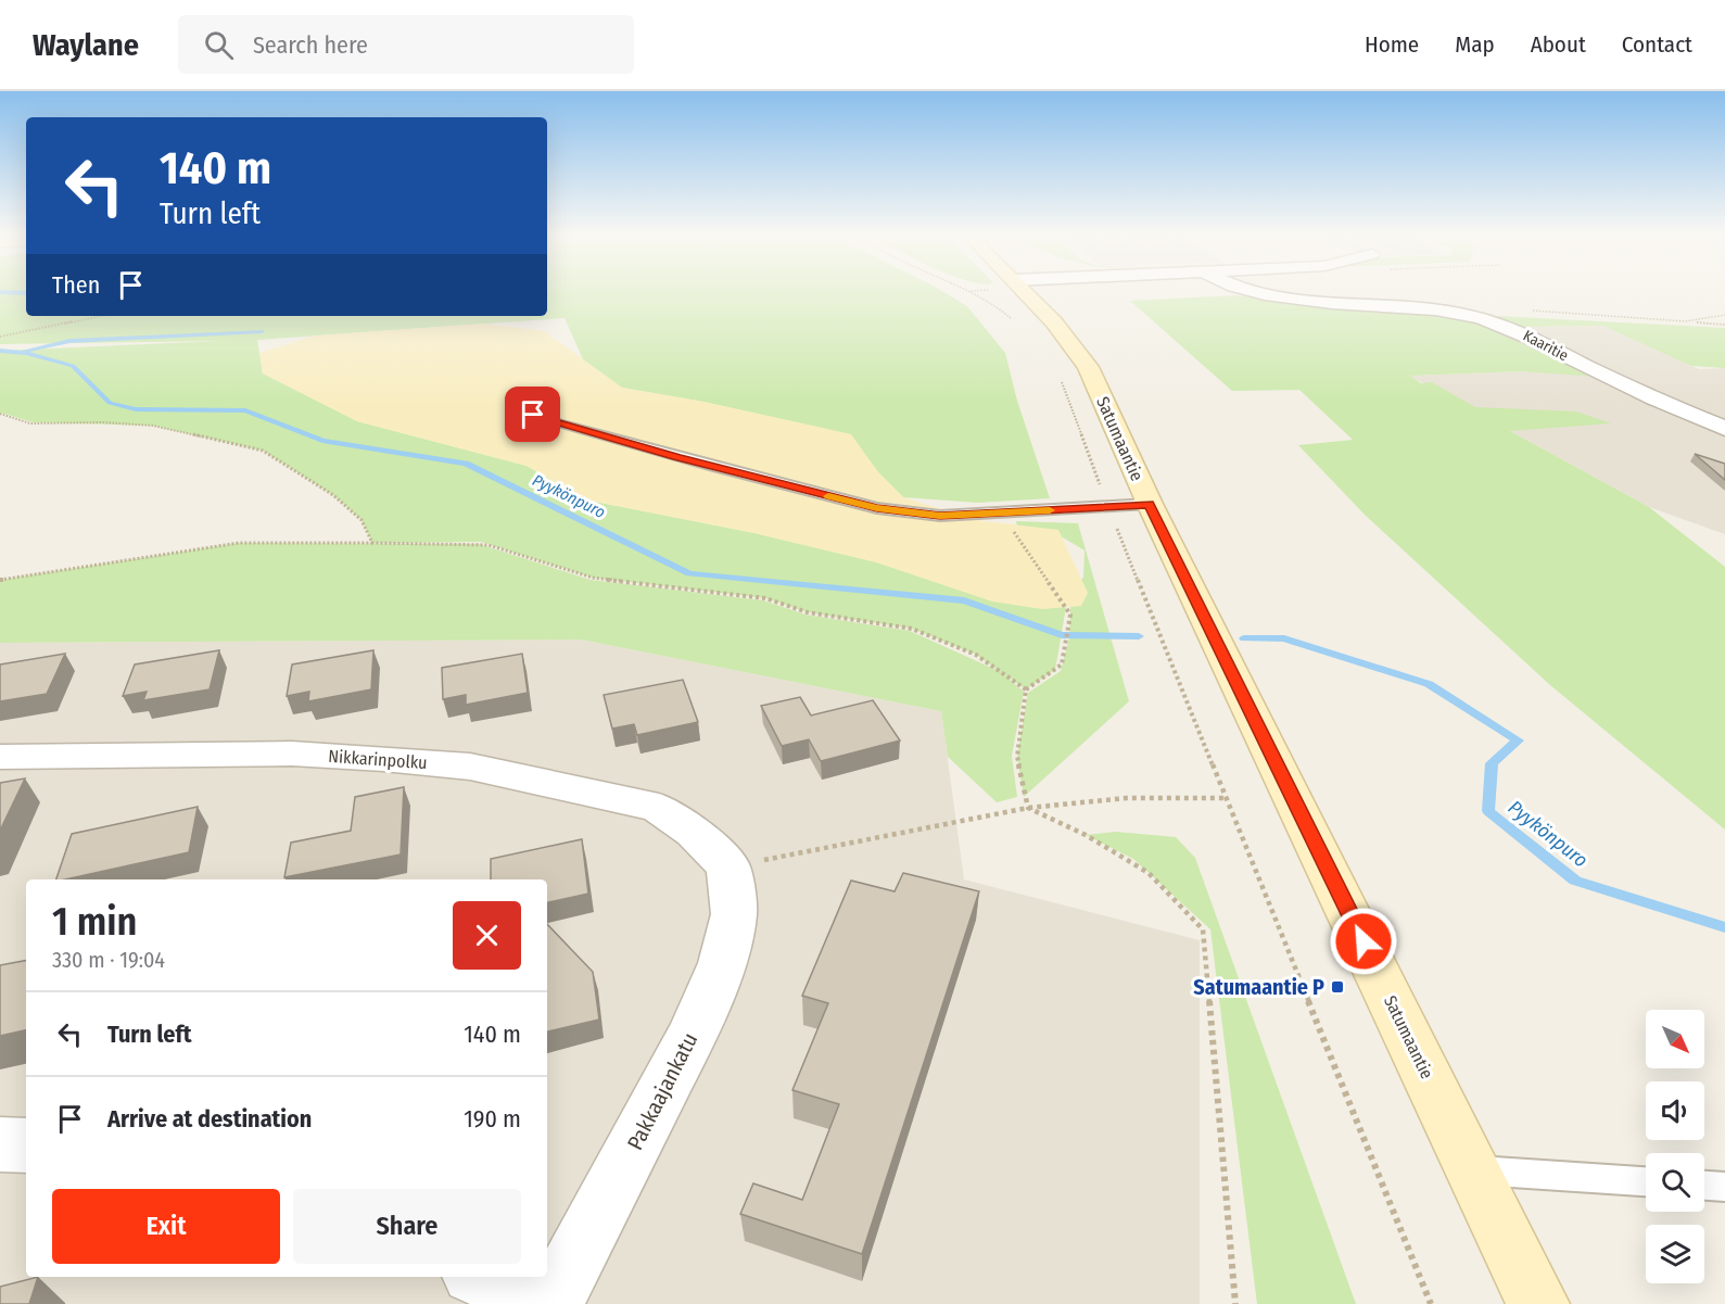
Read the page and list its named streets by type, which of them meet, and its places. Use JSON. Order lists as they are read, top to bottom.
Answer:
{
  "streets": {
    "street": [
      "Kaaritie",
      "Satumaantie",
      "Nikkarinpolku",
      "Pakkaajankatu"
    ]
  },
  "crossings": [
    ["Nikkarinpolku", "Pakkaajankatu"]
  ],
  "water": ["Pyykönpuro"],
  "places": {
    "transit": ["Satumaantie P"]
  },
  "north": "bottom right",
  "page": {
    "header": "Waylane",
    "search": "Search here",
    "nav": [
      "Home",
      "Map",
      "About",
      "Contact"
    ],
    "turn": ["140 m", "Turn left"],
    "then": "Then",
    "heading": ["1 min", "330 m · 19:04"],
    "list": [
      {
        "name": "Turn left",
        "value": "140 m"
      },
      {
        "name": "Arrive at destination",
        "value": "190 m"
      }
    ],
    "buttons": ["Exit", "Share"]
  }
}
